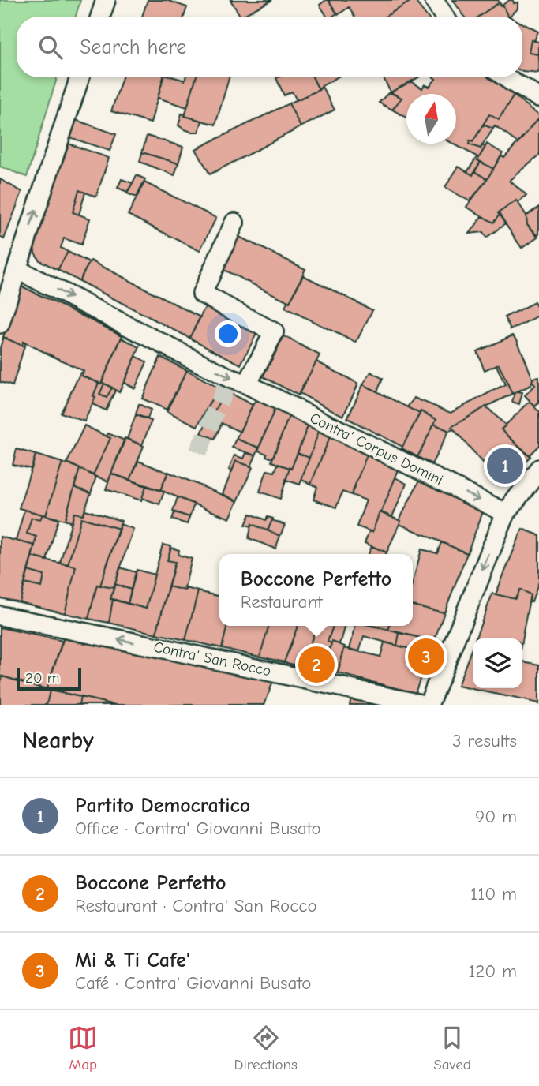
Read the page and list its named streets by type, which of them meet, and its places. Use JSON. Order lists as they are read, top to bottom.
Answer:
{
  "streets": {
    "street": ["Contra' Corpus Domini", "Contra' San Rocco"]
  },
  "one_way": ["Contra' Corpus Domini", "Contra' San Rocco"],
  "scale_bar": "20 m",
  "north": "top",
  "page": {
    "search": "Search here",
    "pins": ["1", "3", "2"],
    "popup": ["Boccone Perfetto", "Restaurant"],
    "scale": "20 m",
    "heading": ["Nearby", "3 results"],
    "list": [
      {
        "mark": "1",
        "name": "Partito Democratico",
        "note": "Office · Contra' Giovanni Busato",
        "value": "90 m"
      },
      {
        "mark": "2",
        "name": "Boccone Perfetto",
        "note": "Restaurant · Contra' San Rocco",
        "value": "110 m"
      },
      {
        "mark": "3",
        "name": "Mi & Ti Cafe'",
        "note": "Café · Contra' Giovanni Busato",
        "value": "120 m"
      }
    ],
    "nav": ["Map", "Directions", "Saved"]
  }
}
